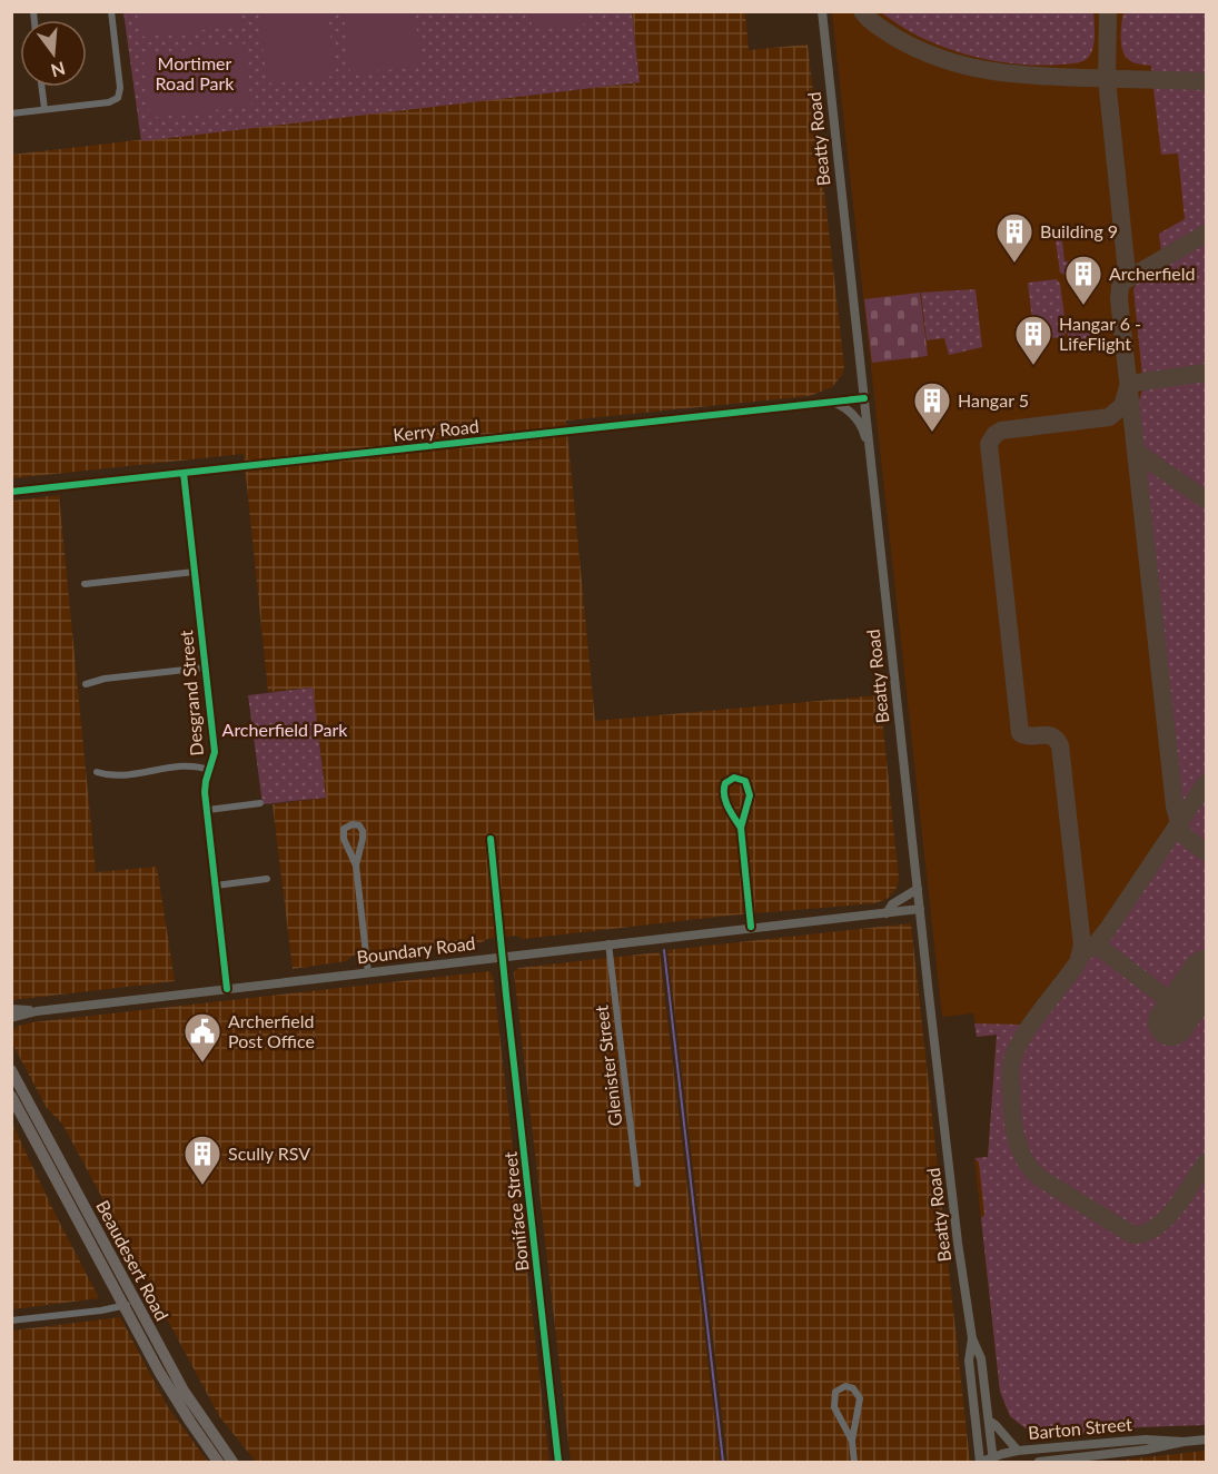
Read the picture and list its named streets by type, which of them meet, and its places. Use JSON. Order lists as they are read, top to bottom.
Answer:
{
  "streets": {
    "highway": ["Beaudesert Road"],
    "main road": ["Beatty Road", "Boundary Road", "Barton Street"],
    "street": [
      "Kerry Road",
      "Desgrand Street",
      "Glenister Street",
      "Boniface Street"
    ]
  },
  "crossings": [
    ["Beatty Road", "Kerry Road"],
    ["Beatty Road", "Boundary Road"],
    ["Beatty Road", "Barton Street"],
    ["Kerry Road", "Desgrand Street"],
    ["Desgrand Street", "Boundary Road"],
    ["Boundary Road", "Glenister Street"],
    ["Boundary Road", "Boniface Street"]
  ],
  "parks": ["Mortimer Road Park", "Archerfield Park"],
  "places": {
    "building": [
      "Building 9",
      "Archerfield",
      "Hangar 6 - LifeFlight",
      "Hangar 5",
      "Scully RSV"
    ],
    "public building": ["Archerfield Post Office"]
  },
  "north": "bottom"
}
